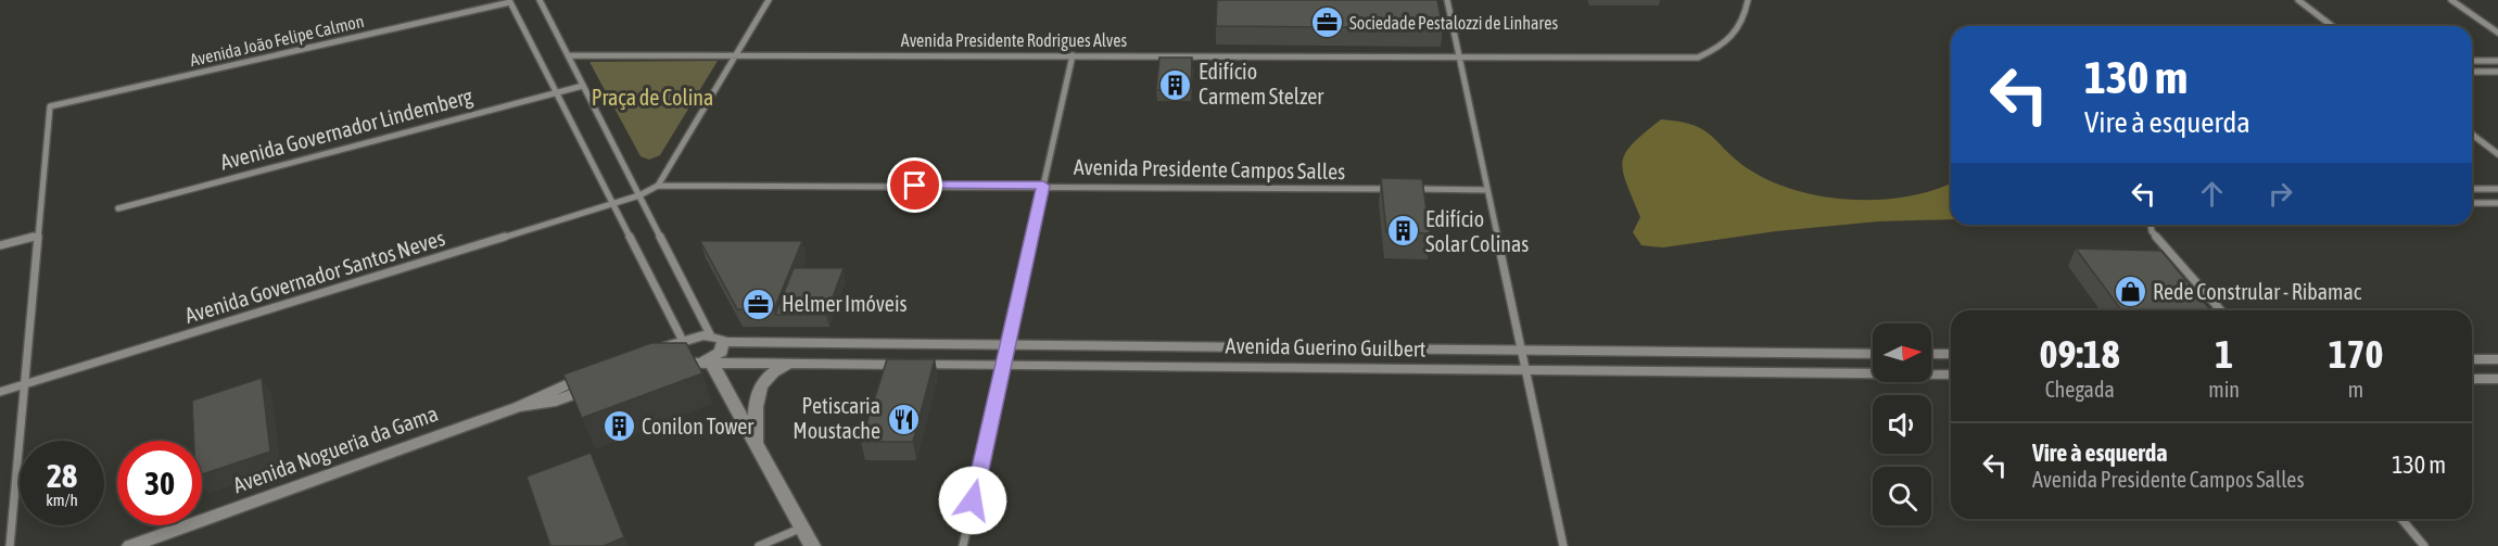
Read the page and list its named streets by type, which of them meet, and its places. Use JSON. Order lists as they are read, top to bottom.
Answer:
{
  "streets": {
    "main road": ["Avenida Guerino Guilbert", "Avenida Nogueria da Gama"],
    "street": [
      "Avenida João Felipe Calmon",
      "Avenida Presidente Rodrigues Alves",
      "Avenida Governador Lindemberg",
      "Avenida Presidente Campos Salles",
      "Avenida Governador Santos Neves"
    ]
  },
  "crossings": [
    ["Avenida Presidente Campos Salles", "Avenida Governador Santos Neves"]
  ],
  "parks": ["Praça de Colina"],
  "places": {
    "office": ["Sociedade Pestalozzi de Linhares", "Helmer Imóveis"],
    "building": ["Edifício Carmem Stelzer", "Edifício Solar Colinas", "Conilon Tower"],
    "shop": ["Rede Constrular - Ribamac"],
    "restaurant": ["Petiscaria Moustache"]
  },
  "north": "right",
  "page": {
    "turn": ["130 m", "Vire à esquerda"],
    "eta": [
      "09:18",
      "Chegada",
      "1",
      "min",
      "170",
      "m"
    ],
    "list": [
      {
        "name": "Vire à esquerda",
        "note": "Avenida Presidente Campos Salles",
        "value": "130 m"
      }
    ],
    "speed": "28 km/h",
    "limit": "30"
  }
}
